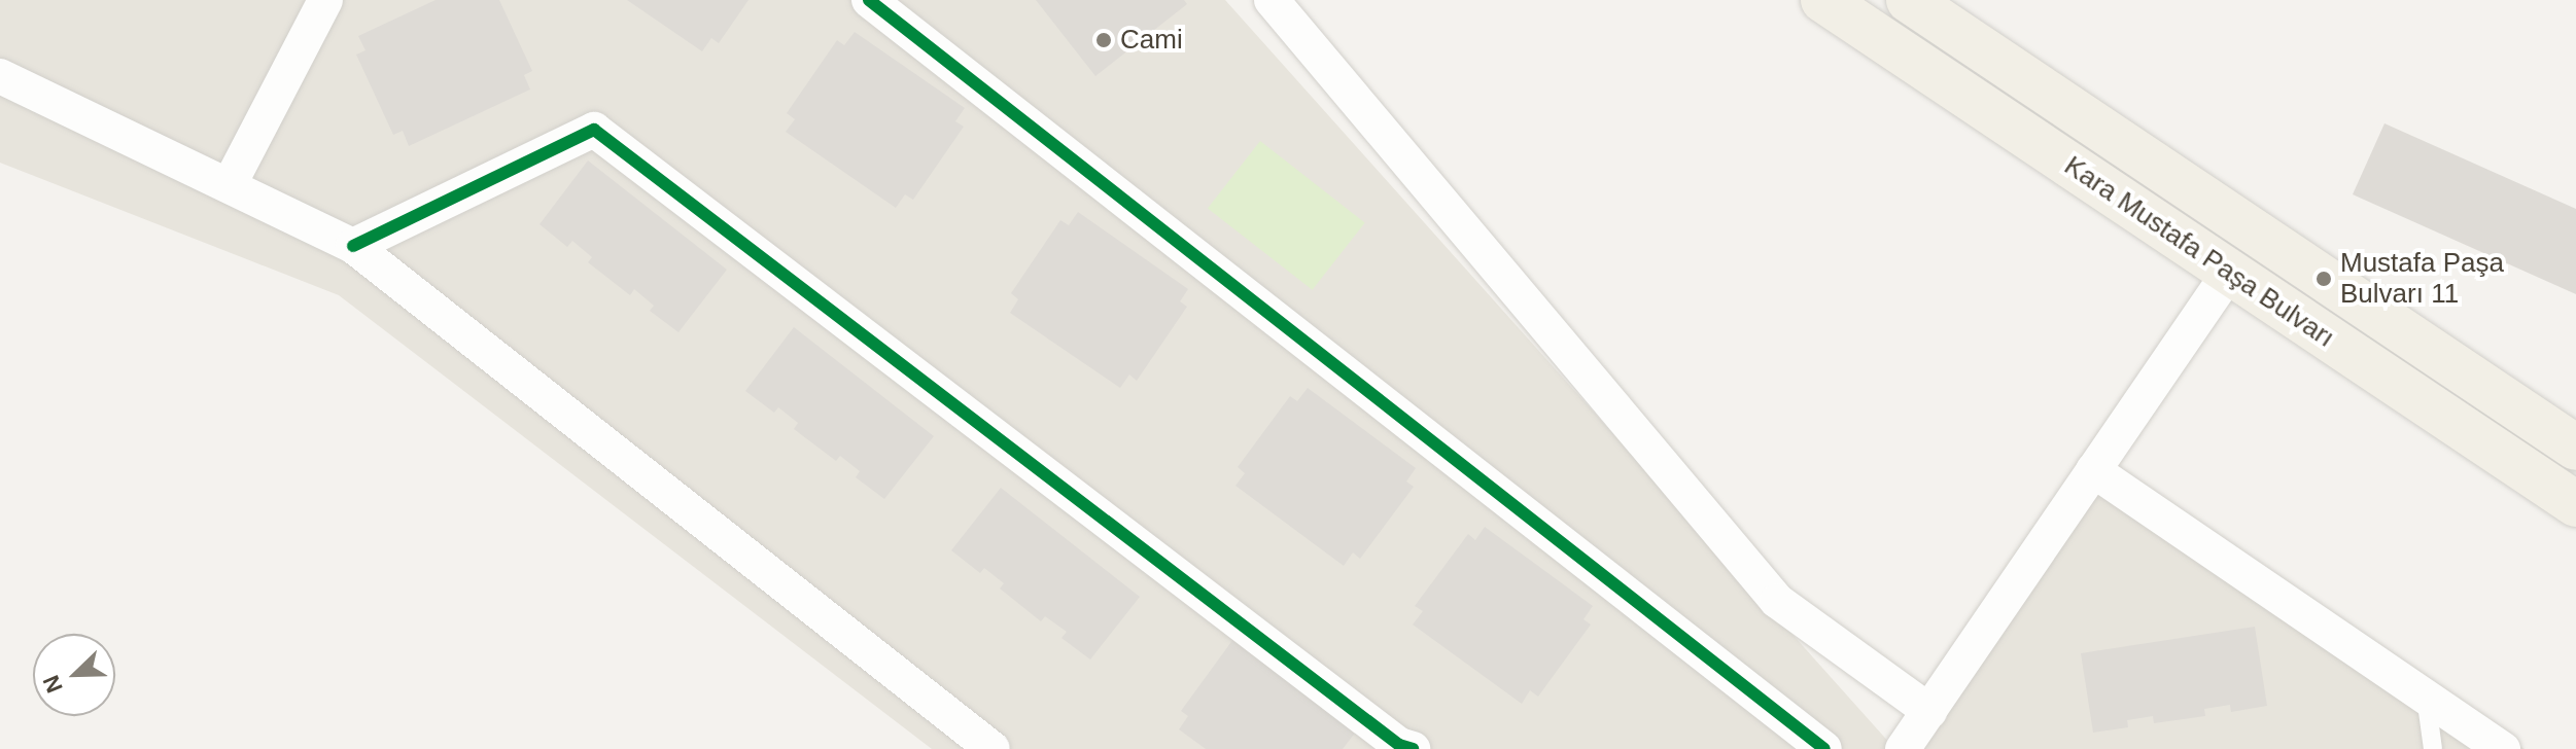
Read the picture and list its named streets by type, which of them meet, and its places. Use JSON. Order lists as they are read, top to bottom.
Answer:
{
  "streets": {
    "main road": ["Kara Mustafa Paşa Bulvarı"]
  },
  "places": ["Cami", "Mustafa Paşa Bulvarı 11"],
  "north": "bottom left"
}
